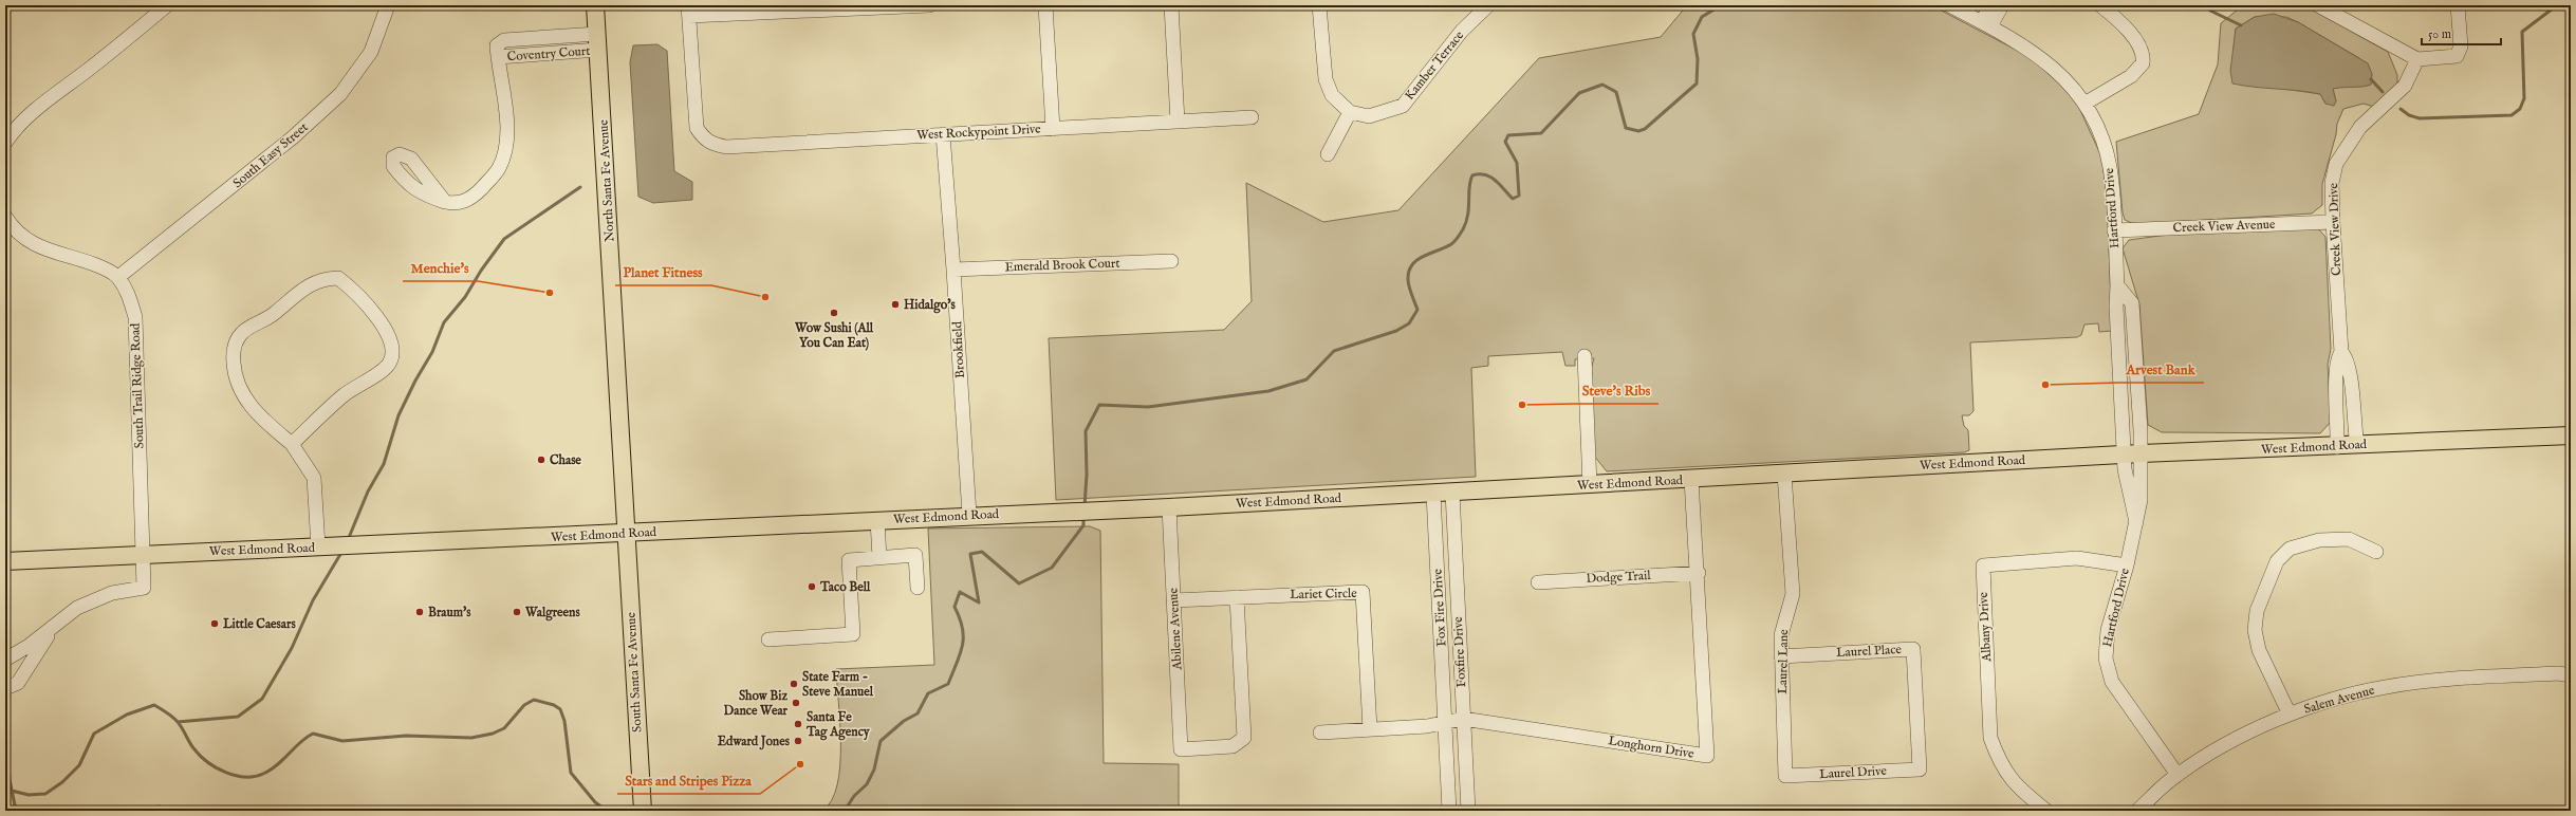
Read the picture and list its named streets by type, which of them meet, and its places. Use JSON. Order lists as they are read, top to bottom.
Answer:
{
  "streets": {
    "main road": ["North Santa Fe Avenue", "West Edmond Road", "South Santa Fe Avenue"],
    "street": [
      "Coventry Court",
      "Kamber Terrace",
      "West Rockypoint Drive",
      "South Easy Street",
      "Hartford Drive",
      "Creek View Avenue",
      "Creek View Drive",
      "Emerald Brook Court",
      "Brookfield",
      "South Trail Ridge Road",
      "Dodge Trail",
      "Lariet Circle",
      "Fox Fire Drive",
      "Albany Drive",
      "Abilene Avenue",
      "Laurel Place",
      "Foxfire Drive",
      "Laurel Lane",
      "Salem Avenue",
      "Longhorn Drive",
      "Laurel Drive"
    ]
  },
  "crossings": [
    ["Coventry Court", "North Santa Fe Avenue"],
    ["West Rockypoint Drive", "Brookfield"],
    ["South Easy Street", "South Trail Ridge Road"],
    ["North Santa Fe Avenue", "West Edmond Road"],
    ["North Santa Fe Avenue", "South Santa Fe Avenue"],
    ["Hartford Drive", "Creek View Avenue"],
    ["Hartford Drive", "West Edmond Road"],
    ["Hartford Drive", "Albany Drive"],
    ["Hartford Drive", "Salem Avenue"],
    ["Creek View Avenue", "Creek View Drive"],
    ["Creek View Drive", "West Edmond Road"],
    ["Emerald Brook Court", "Brookfield"],
    ["Brookfield", "West Edmond Road"],
    ["South Trail Ridge Road", "West Edmond Road"],
    ["West Edmond Road", "Fox Fire Drive"],
    ["West Edmond Road", "Abilene Avenue"],
    ["West Edmond Road", "Foxfire Drive"],
    ["West Edmond Road", "Laurel Lane"],
    ["West Edmond Road", "South Santa Fe Avenue"],
    ["West Edmond Road", "Longhorn Drive"],
    ["Dodge Trail", "Longhorn Drive"],
    ["Lariet Circle", "Abilene Avenue"],
    ["Lariet Circle", "Longhorn Drive"],
    ["Fox Fire Drive", "Longhorn Drive"],
    ["Laurel Place", "Laurel Lane"],
    ["Laurel Place", "Laurel Drive"],
    ["Foxfire Drive", "Longhorn Drive"],
    ["Laurel Lane", "Laurel Drive"]
  ],
  "places": [
    "Menchie's",
    "Planet Fitness",
    "Hidalgo's",
    "Wow Sushi (All You Can Eat)",
    "Arvest Bank",
    "Steve's Ribs",
    "Chase",
    "Taco Bell",
    "Braum's",
    "Walgreens",
    "Little Caesars",
    "State Farm - Steve Manuel",
    "Show Biz Dance Wear",
    "Santa Fe Tag Agency",
    "Edward Jones",
    "Stars and Stripes Pizza"
  ],
  "scale_bar": "50 m"
}
